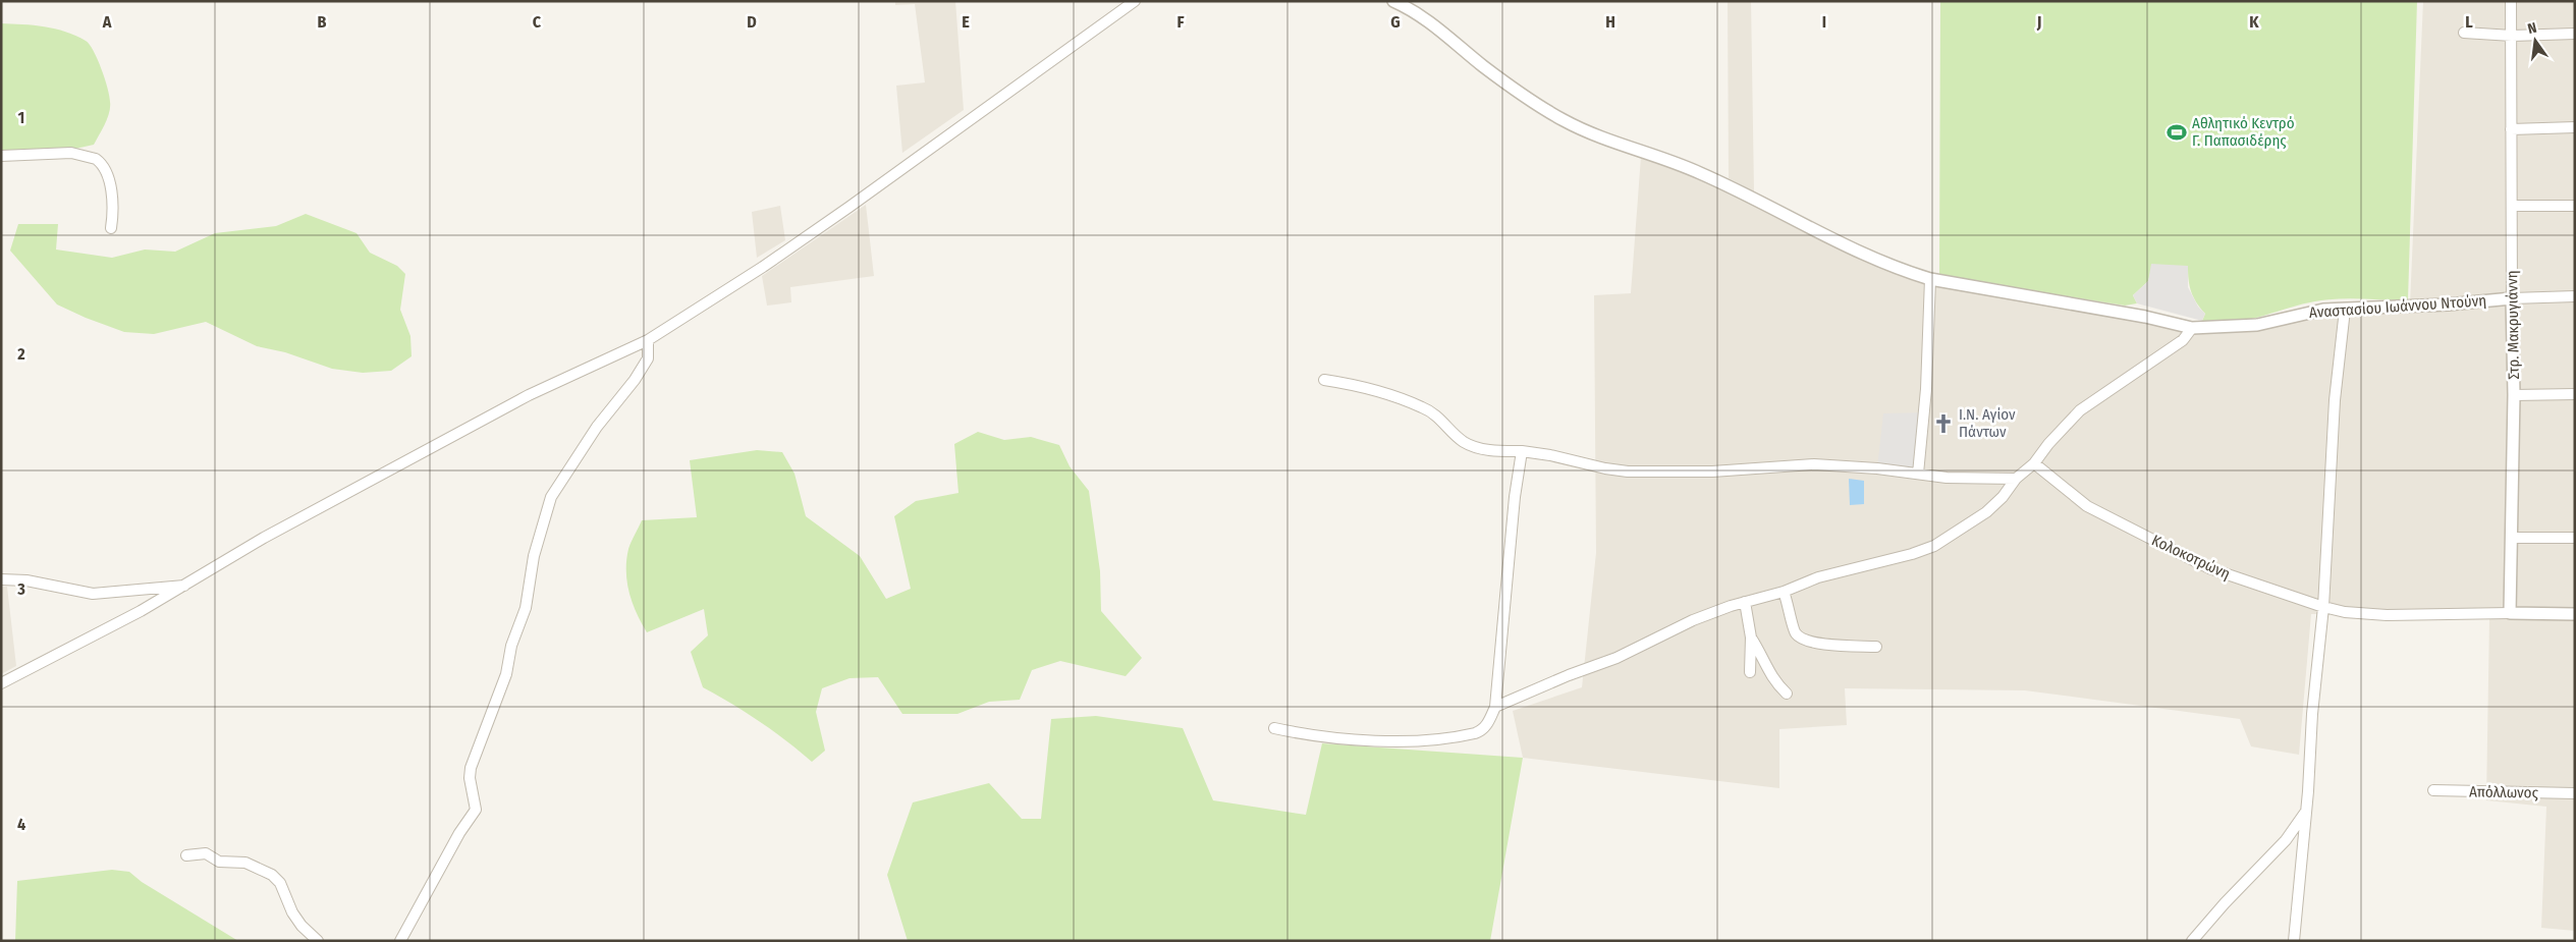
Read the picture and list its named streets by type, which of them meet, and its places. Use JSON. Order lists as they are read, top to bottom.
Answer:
{
  "streets": {
    "street": [
      "Αναστασίου Ιωάννου Ντούνη",
      "Στρ. Μακρυγιάννη",
      "Κολοκοτρώνη",
      "Απόλλωνος"
    ]
  },
  "crossings": [
    ["Αναστασίου Ιωάννου Ντούνη", "Στρ. Μακρυγιάννη"],
    ["Στρ. Μακρυγιάννη", "Κολοκοτρώνη"]
  ],
  "places": {
    "sports": ["Αθλητικό Κεντρό Γ. Παπασιδέρης"],
    "church": ["Ι.Ν. Αγίον Πάντων"]
  },
  "north": "top",
  "grid": {
    "columns": [
      "A",
      "B",
      "C",
      "D",
      "E",
      "F",
      "G",
      "H",
      "I",
      "J",
      "K",
      "L"
    ],
    "rows": [
      "1",
      "2",
      "3",
      "4"
    ]
  }
}
